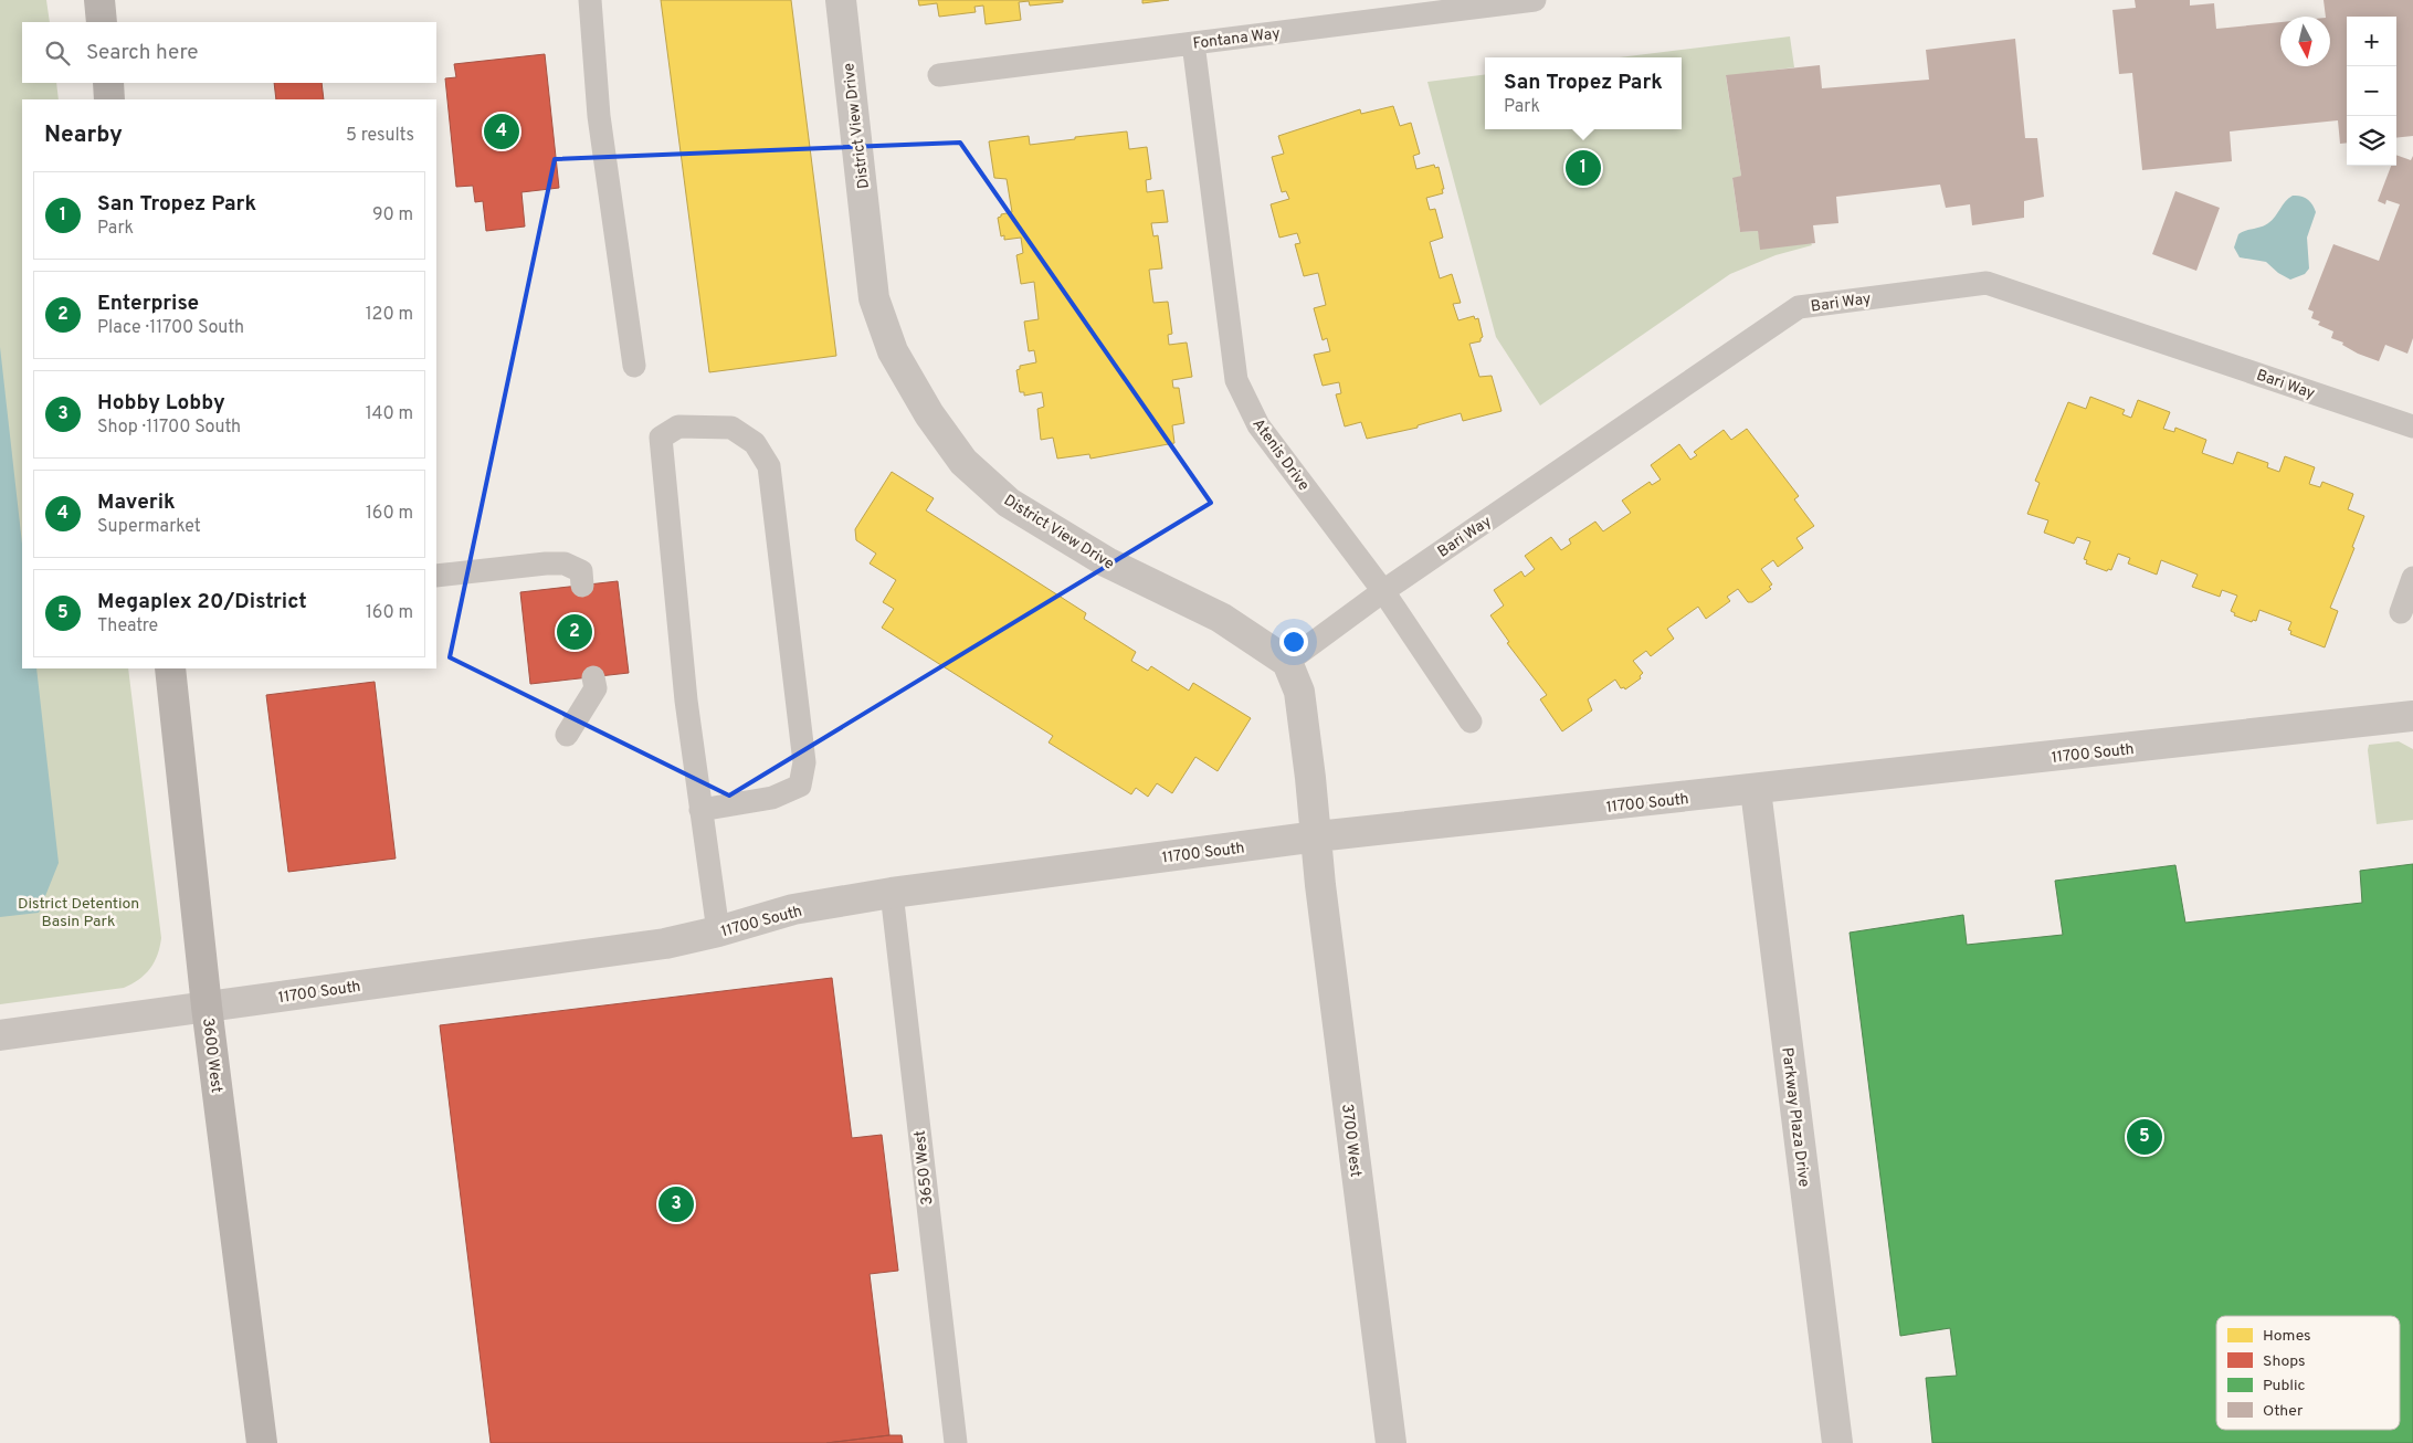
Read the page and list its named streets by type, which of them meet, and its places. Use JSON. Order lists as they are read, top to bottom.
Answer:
{
  "streets": {
    "main road": ["3600 West"],
    "street": [
      "District View Drive",
      "11700 South",
      "Parkway Plaza Drive",
      "3700 West"
    ],
    "lane": [
      "Fontana Way",
      "Bari Way",
      "Atenis Drive",
      "3650 West"
    ]
  },
  "crossings": [
    ["Fontana Way", "Atenis Drive"],
    ["District View Drive", "Bari Way"],
    ["Bari Way", "Atenis Drive"],
    ["11700 South", "3600 West"],
    ["11700 South", "Parkway Plaza Drive"],
    ["11700 South", "3700 West"],
    ["11700 South", "3650 West"]
  ],
  "parks": ["District Detention Basin Park"],
  "legend": [
    "Homes",
    "Shops",
    "Public",
    "Other"
  ],
  "north": "bottom",
  "page": {
    "map_buttons": ["+", "−"],
    "search": "Search here",
    "popup": ["San Tropez Park", "Park"],
    "heading": ["Nearby", "5 results"],
    "pins": [
      "4",
      "1",
      "2",
      "5",
      "3"
    ],
    "list": [
      {
        "mark": "1",
        "name": "San Tropez Park",
        "note": "Park",
        "value": "90 m"
      },
      {
        "mark": "2",
        "name": "Enterprise",
        "note": "Place · 11700 South",
        "value": "120 m"
      },
      {
        "mark": "3",
        "name": "Hobby Lobby",
        "note": "Shop · 11700 South",
        "value": "140 m"
      },
      {
        "mark": "4",
        "name": "Maverik",
        "note": "Supermarket",
        "value": "160 m"
      },
      {
        "mark": "5",
        "name": "Megaplex 20/District",
        "note": "Theatre",
        "value": "160 m"
      }
    ]
  }
}
